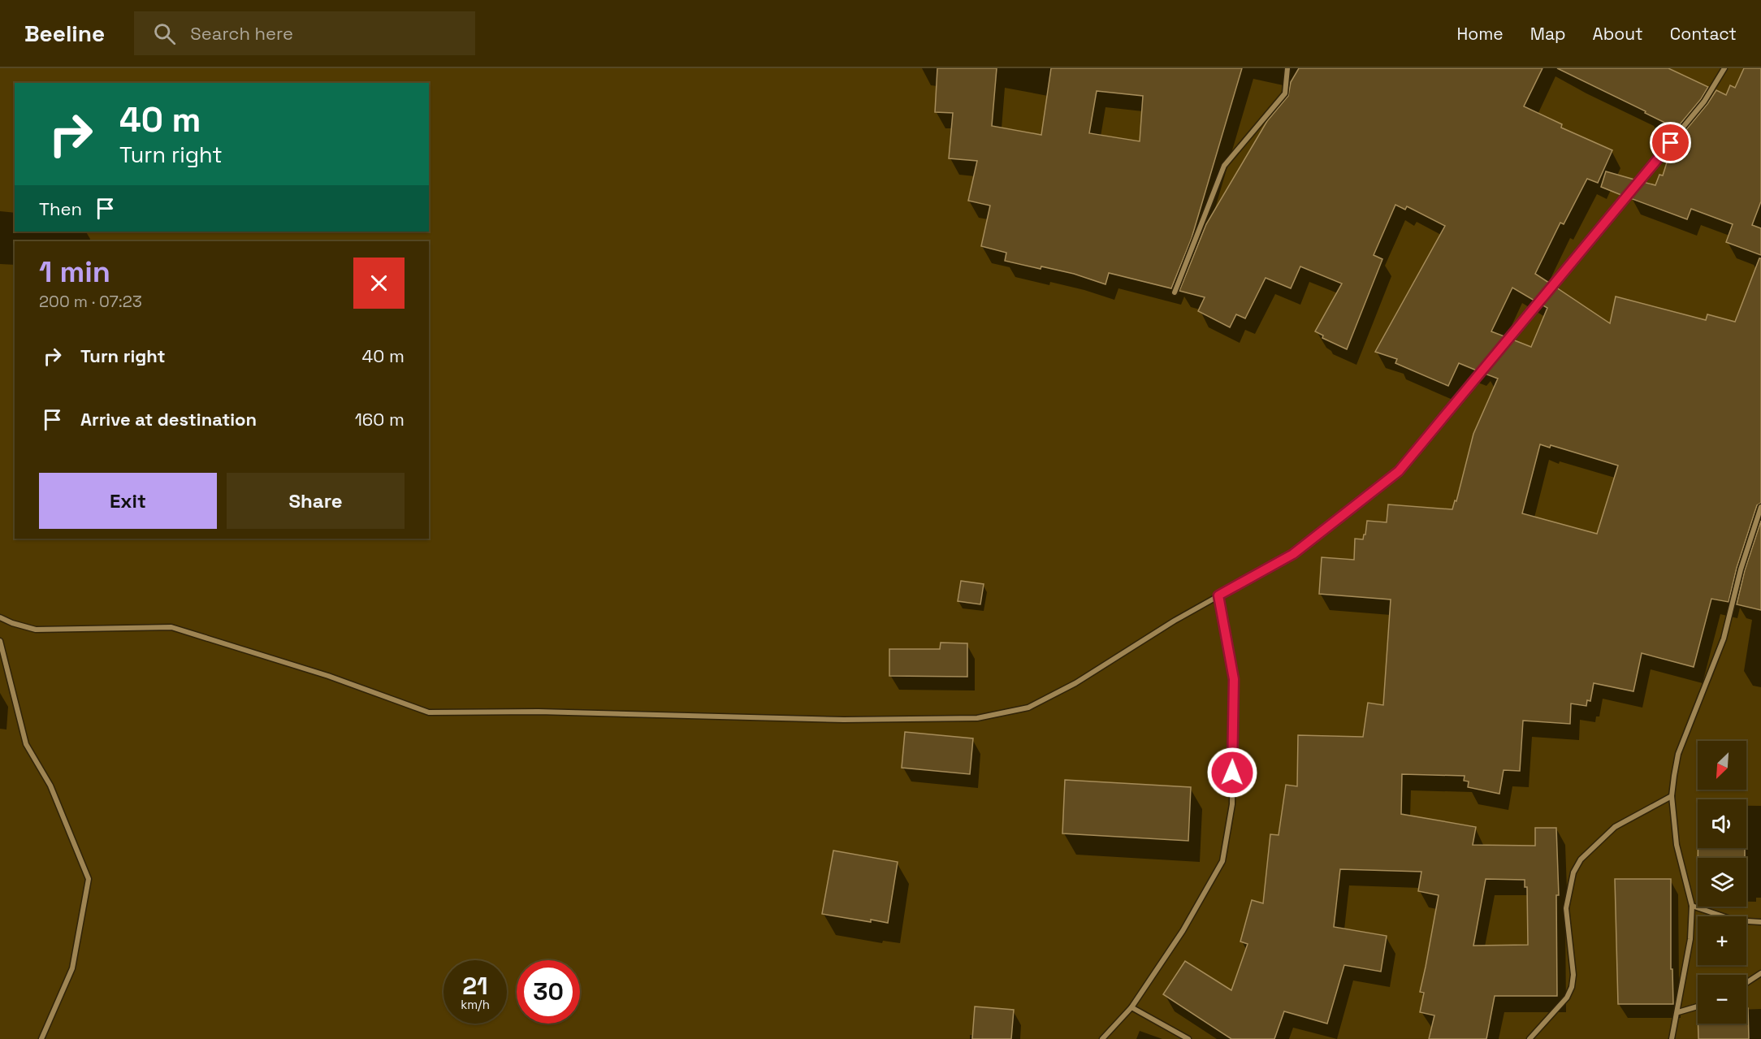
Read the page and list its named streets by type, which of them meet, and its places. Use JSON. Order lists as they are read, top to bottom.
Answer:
{
  "north": "bottom left",
  "page": {
    "header": "Beeline",
    "search": "Search here",
    "nav": [
      "Home",
      "Map",
      "About",
      "Contact"
    ],
    "turn": ["40 m", "Turn right"],
    "then": "Then",
    "heading": ["1 min", "200 m · 07:23"],
    "list": [
      {
        "name": "Turn right",
        "value": "40 m"
      },
      {
        "name": "Arrive at destination",
        "value": "160 m"
      }
    ],
    "buttons": ["Exit", "Share"],
    "map_buttons": ["+", "−"],
    "speed": "21 km/h",
    "limit": "30"
  }
}
